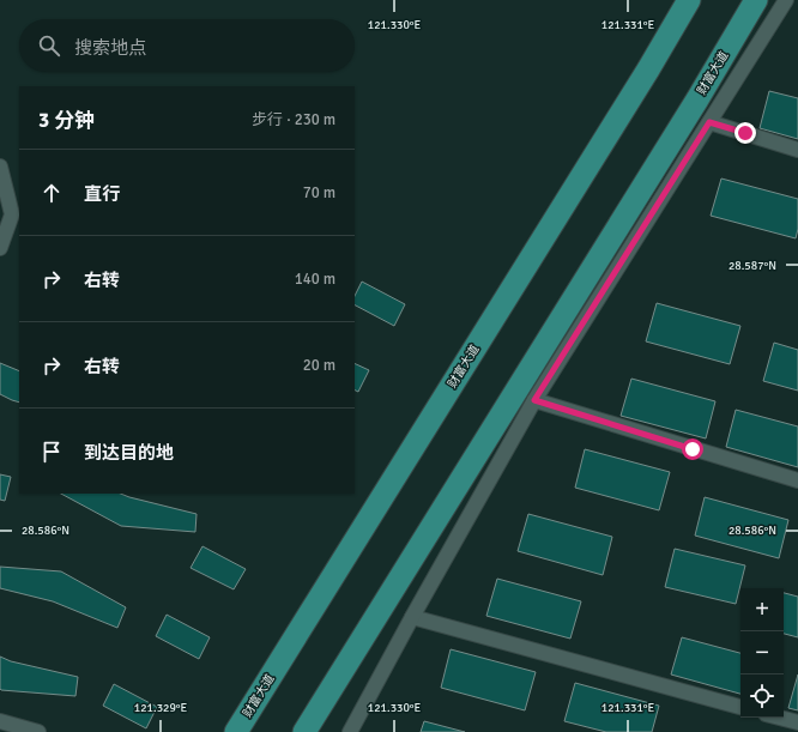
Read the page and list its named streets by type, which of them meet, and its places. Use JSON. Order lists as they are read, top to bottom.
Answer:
{
  "streets": {
    "main road": ["财富大道"]
  },
  "page": {
    "search": "搜索地点",
    "heading": ["3 分钟", "步行 · 230 m"],
    "list": [
      ["直行", "70 m"],
      ["右转", "140 m"],
      ["右转", "20 m"],
      "到达目的地"
    ],
    "map_buttons": ["+", "−"]
  },
  "coordinates": [
    "121.330°E",
    "121.331°E",
    "28.587°N",
    "28.586°N",
    "121.329°E"
  ]
}
